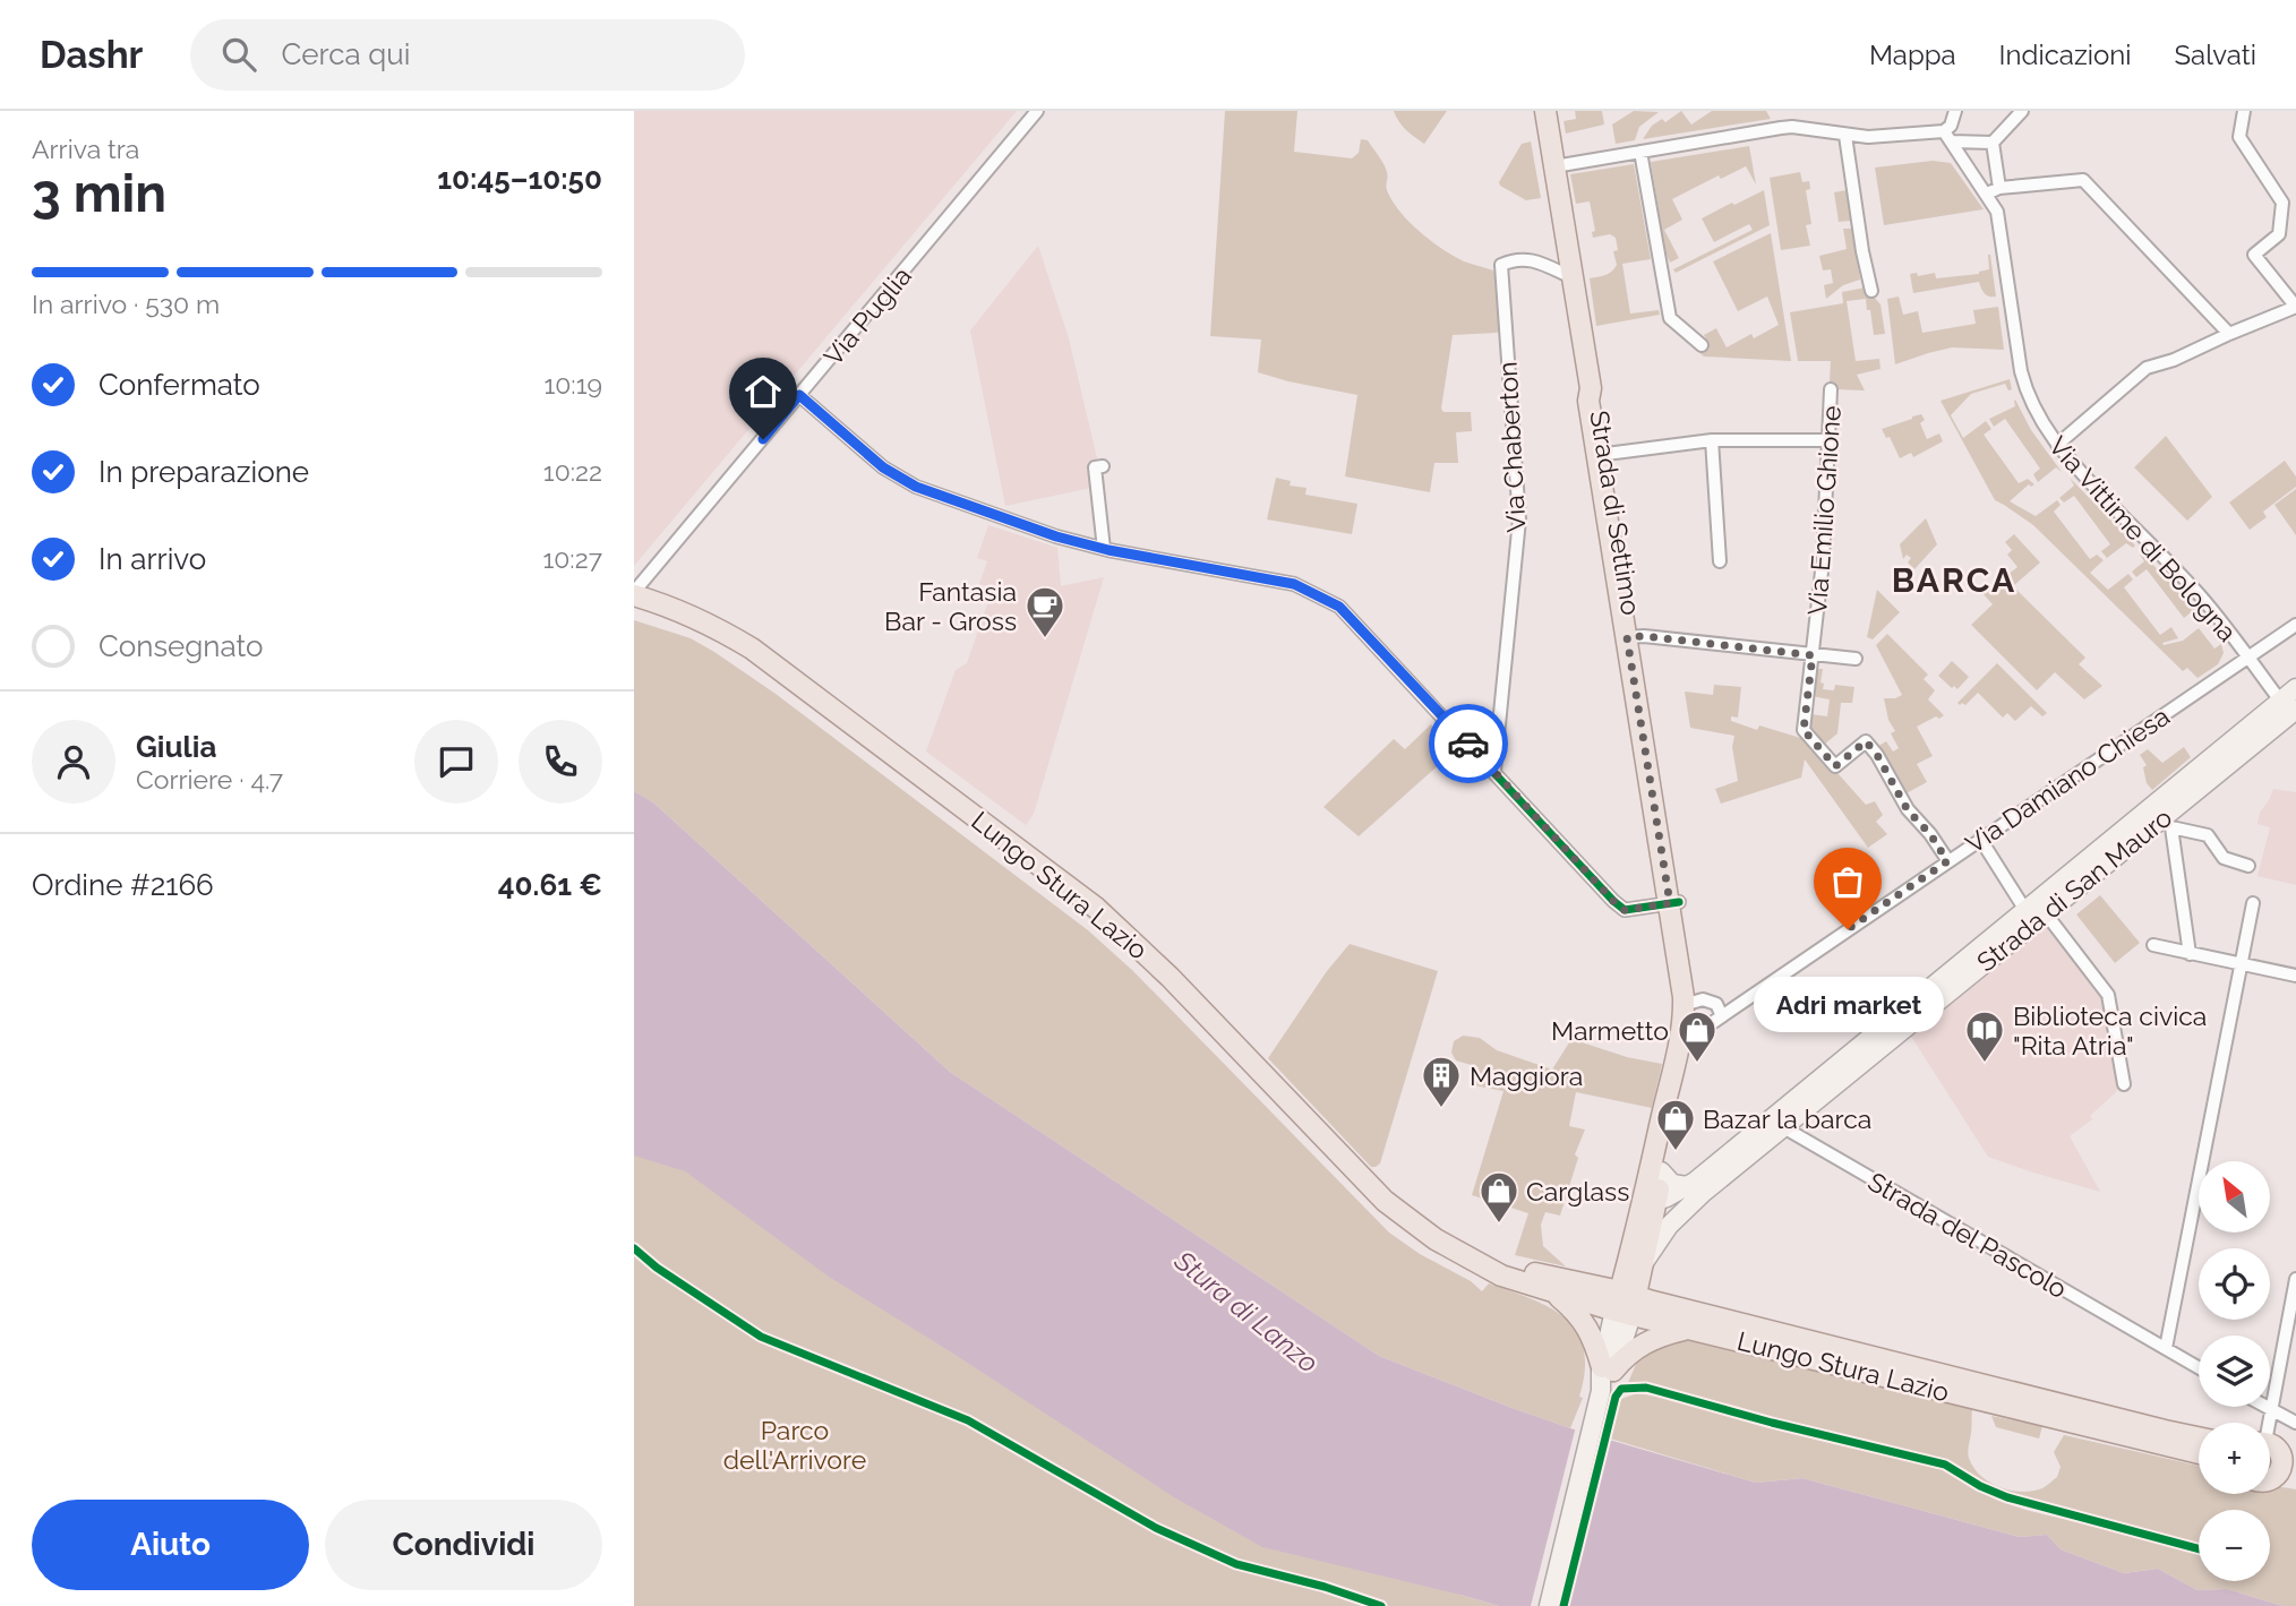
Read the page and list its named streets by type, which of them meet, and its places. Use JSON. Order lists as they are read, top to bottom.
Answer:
{
  "streets": {
    "main road": ["Strada di Settimo", "Lungo Stura Lazio", "Strada di San Mauro"],
    "street": [
      "Via Puglia",
      "Via Chaberton",
      "Via Emilio Ghione",
      "Via Vittime di Bologna",
      "Via Damiano Chiesa",
      "Strada del Pascolo"
    ]
  },
  "crossings": [
    ["Via Puglia", "Lungo Stura Lazio"],
    ["Via Chaberton", "Strada di Settimo"],
    ["Via Emilio Ghione", "Via Damiano Chiesa"],
    ["Strada di Settimo", "Via Damiano Chiesa"],
    ["Strada di Settimo", "Strada di San Mauro"],
    ["Via Vittime di Bologna", "Via Damiano Chiesa"],
    ["Via Vittime di Bologna", "Strada di San Mauro"],
    ["Strada di San Mauro", "Strada del Pascolo"]
  ],
  "districts": ["BARCA"],
  "water": ["Stura di Lanzo"],
  "parks": ["Parco dell'Arrivore"],
  "places": {
    "cafe": ["Fantasia Bar - Gross"],
    "other": ["Adri market"],
    "shop": ["Marmetto", "Bazar la barca", "Carglass"],
    "library": ["Biblioteca civica \"Rita Atria\""],
    "building": ["Maggiora"]
  },
  "north": "top left",
  "page": {
    "header": "Dashr",
    "search": "Cerca qui",
    "nav": ["Mappa", "Indicazioni", "Salvati"],
    "heading": ["3 min", "Arriva tra", "10:45–10:50"],
    "panel": [
      "Giulia",
      "Corriere · 4.7",
      "Ordine #2166",
      "40.61 €"
    ],
    "bar": "In arrivo · 530 m",
    "list": [
      ["Confermato", "10:19"],
      ["In preparazione", "10:22"],
      ["In arrivo", "10:27"],
      "Consegnato"
    ],
    "bubble": "Adri market",
    "map_buttons": ["+", "−"],
    "buttons": ["Aiuto", "Condividi"]
  }
}
